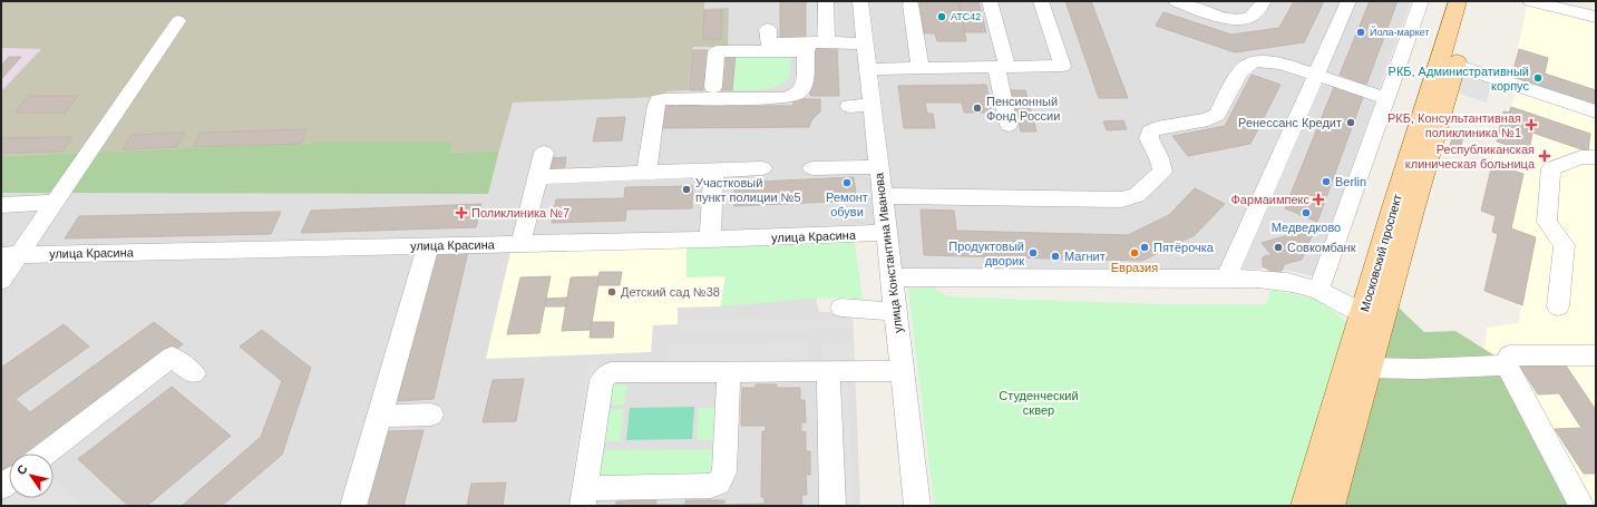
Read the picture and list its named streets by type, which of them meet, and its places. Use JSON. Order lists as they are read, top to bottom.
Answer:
{
  "streets": {
    "main road": ["Московский проспект"],
    "street": ["улица Красина", "улица Константина Иванова"]
  },
  "crossings": [
    ["улица Красина", "улица Константина Иванова"]
  ],
  "parks": ["Студенческий сквер"],
  "places": {
    "other": [
      "АТС42",
      "Йола-маркет",
      "РКБ, Административный корпус",
      "Пенсионный Фонд России",
      "Ренессанс Кредит",
      "Berlin",
      "Ремонт обуви",
      "Участковый пункт полиции №5",
      "Медведково",
      "Пятёрочка",
      "Совкомбанк",
      "Продуктовый дворик",
      "Евразия",
      "Магнит",
      "Детский сад №38"
    ],
    "health": [
      "РКБ, Консультантивная поликлиника №1",
      "Республиканская клиническая больница",
      "Фармаимпекс",
      "Поликлиника №7"
    ]
  },
  "north": "top left"
}
